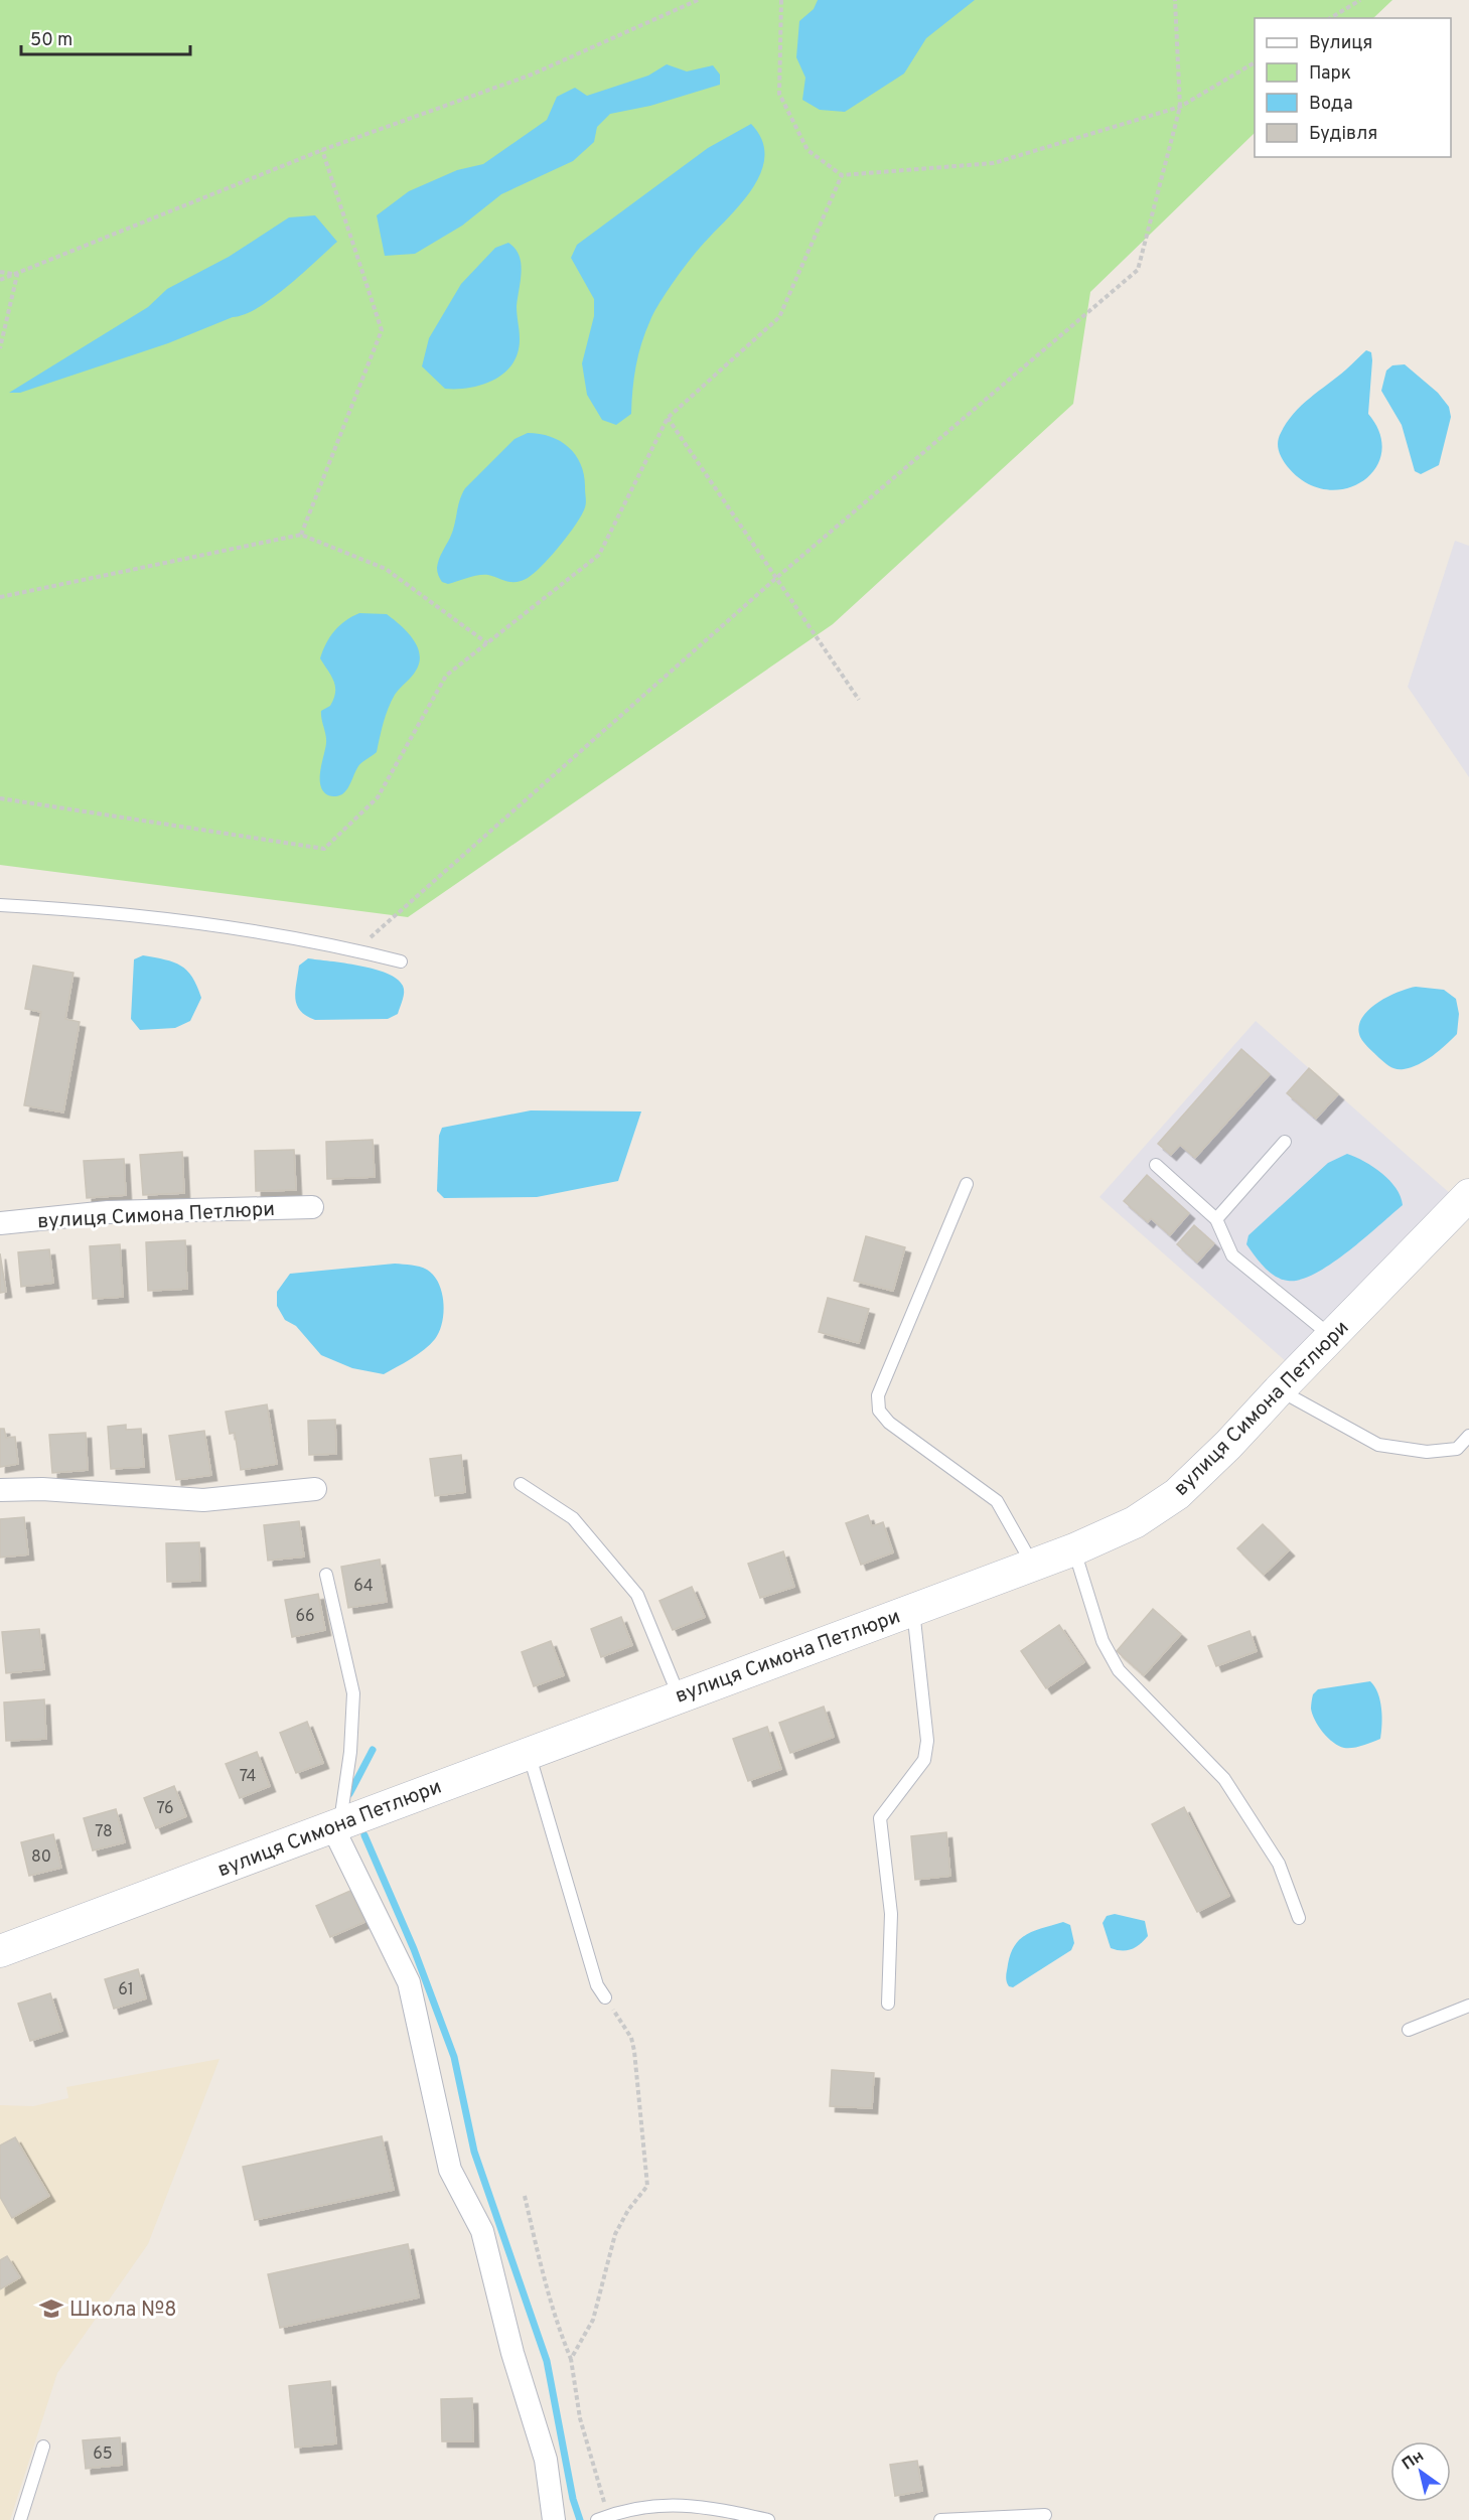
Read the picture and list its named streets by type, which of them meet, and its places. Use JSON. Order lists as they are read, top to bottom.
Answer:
{
  "streets": {
    "main road": ["вулиця Симона Петлюри"]
  },
  "places": {
    "school or university": ["Школа №8"]
  },
  "house_numbers": [
    "64",
    "66",
    "74",
    "76",
    "78",
    "80",
    "61",
    "65"
  ],
  "legend": [
    "Вулиця",
    "Парк",
    "Вода",
    "Будівля"
  ],
  "scale_bar": "50 m",
  "north": "top left"
}
